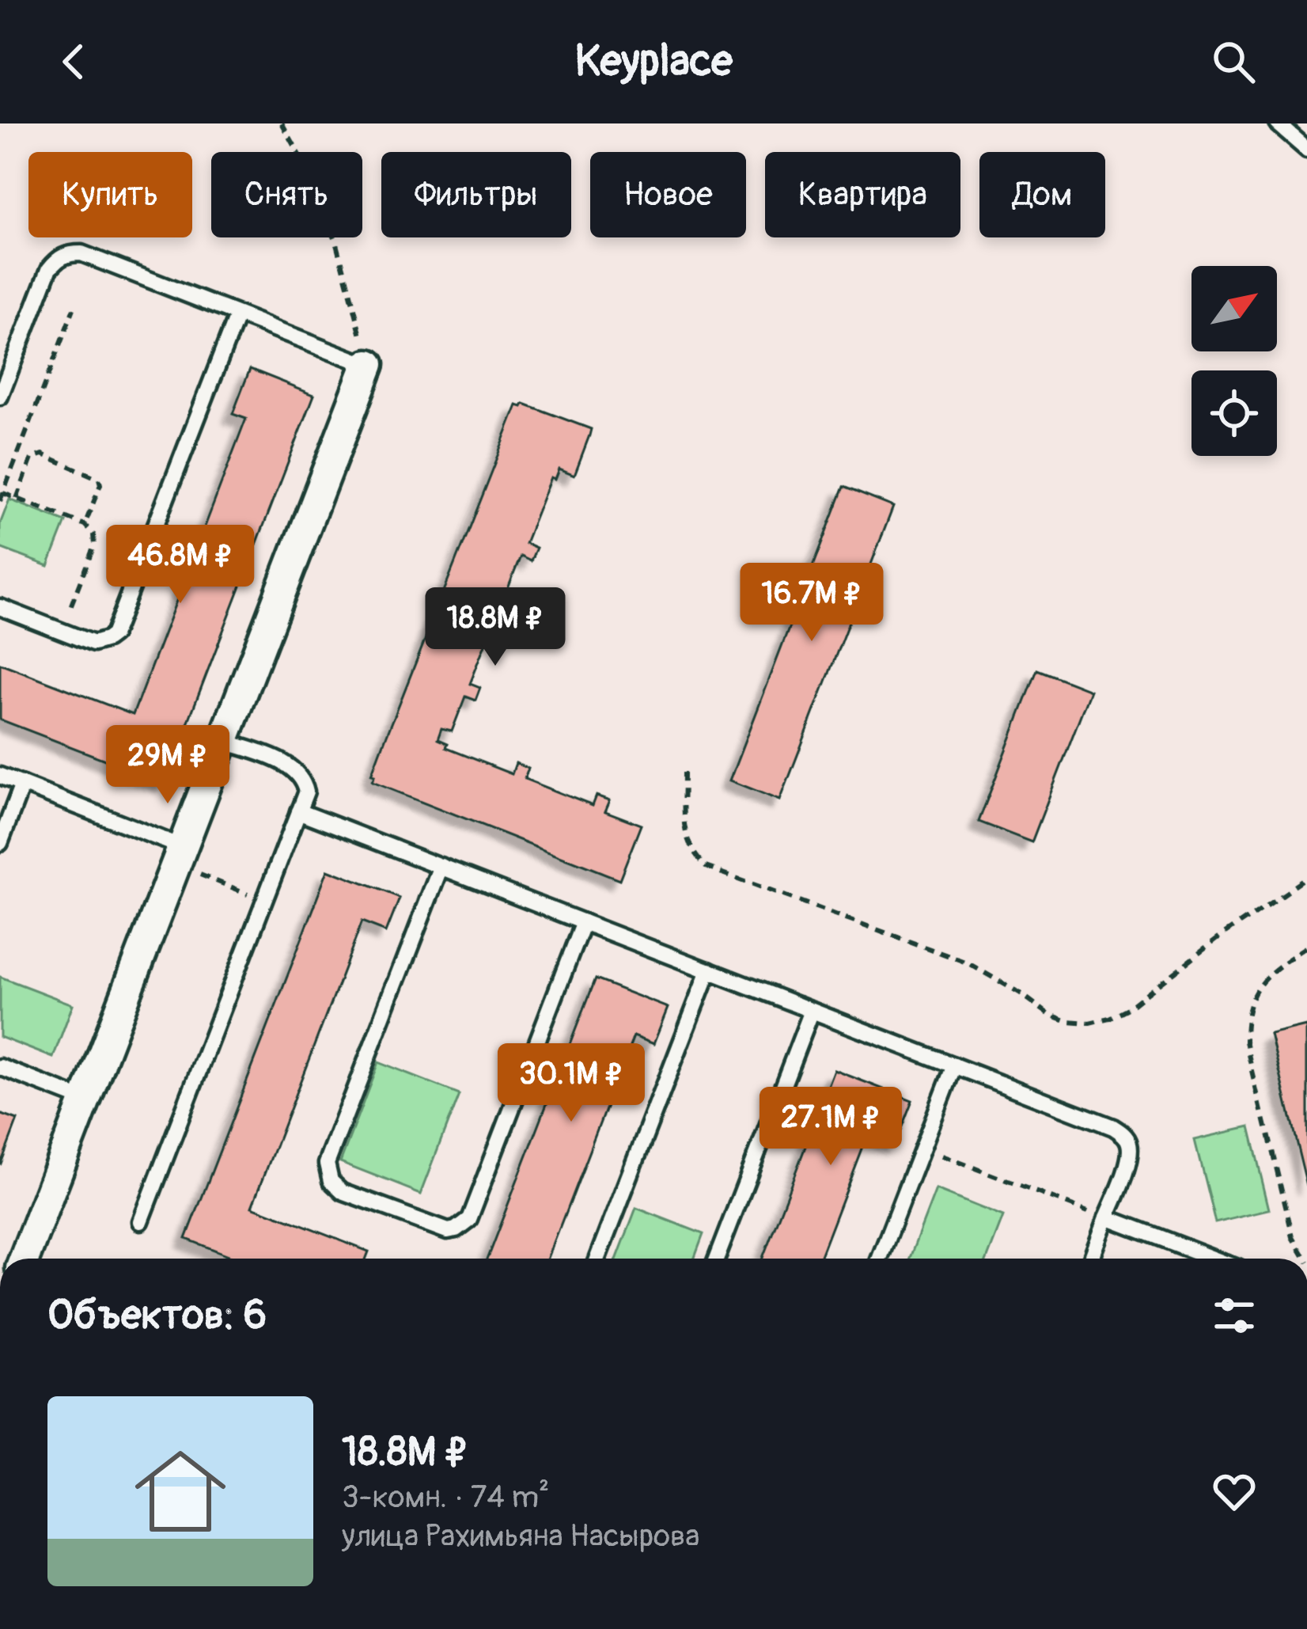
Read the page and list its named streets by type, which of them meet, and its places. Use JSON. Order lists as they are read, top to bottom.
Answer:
{
  "north": "top right",
  "page": {
    "header": "Keyplace",
    "chip": [
      "Купить",
      "Снять",
      "Фильтры",
      "Новое",
      "Квартира",
      "Дом"
    ],
    "price": [
      "46.8M ₽",
      "16.7M ₽",
      "18.8M ₽",
      "29M ₽",
      "30.1M ₽",
      "27.1M ₽"
    ],
    "heading": "Объектов: 6",
    "list": [
      {
        "name": "18.8M ₽",
        "note": "3-комн. · 74 m² · улица Рахимьяна Насырова"
      }
    ]
  }
}
